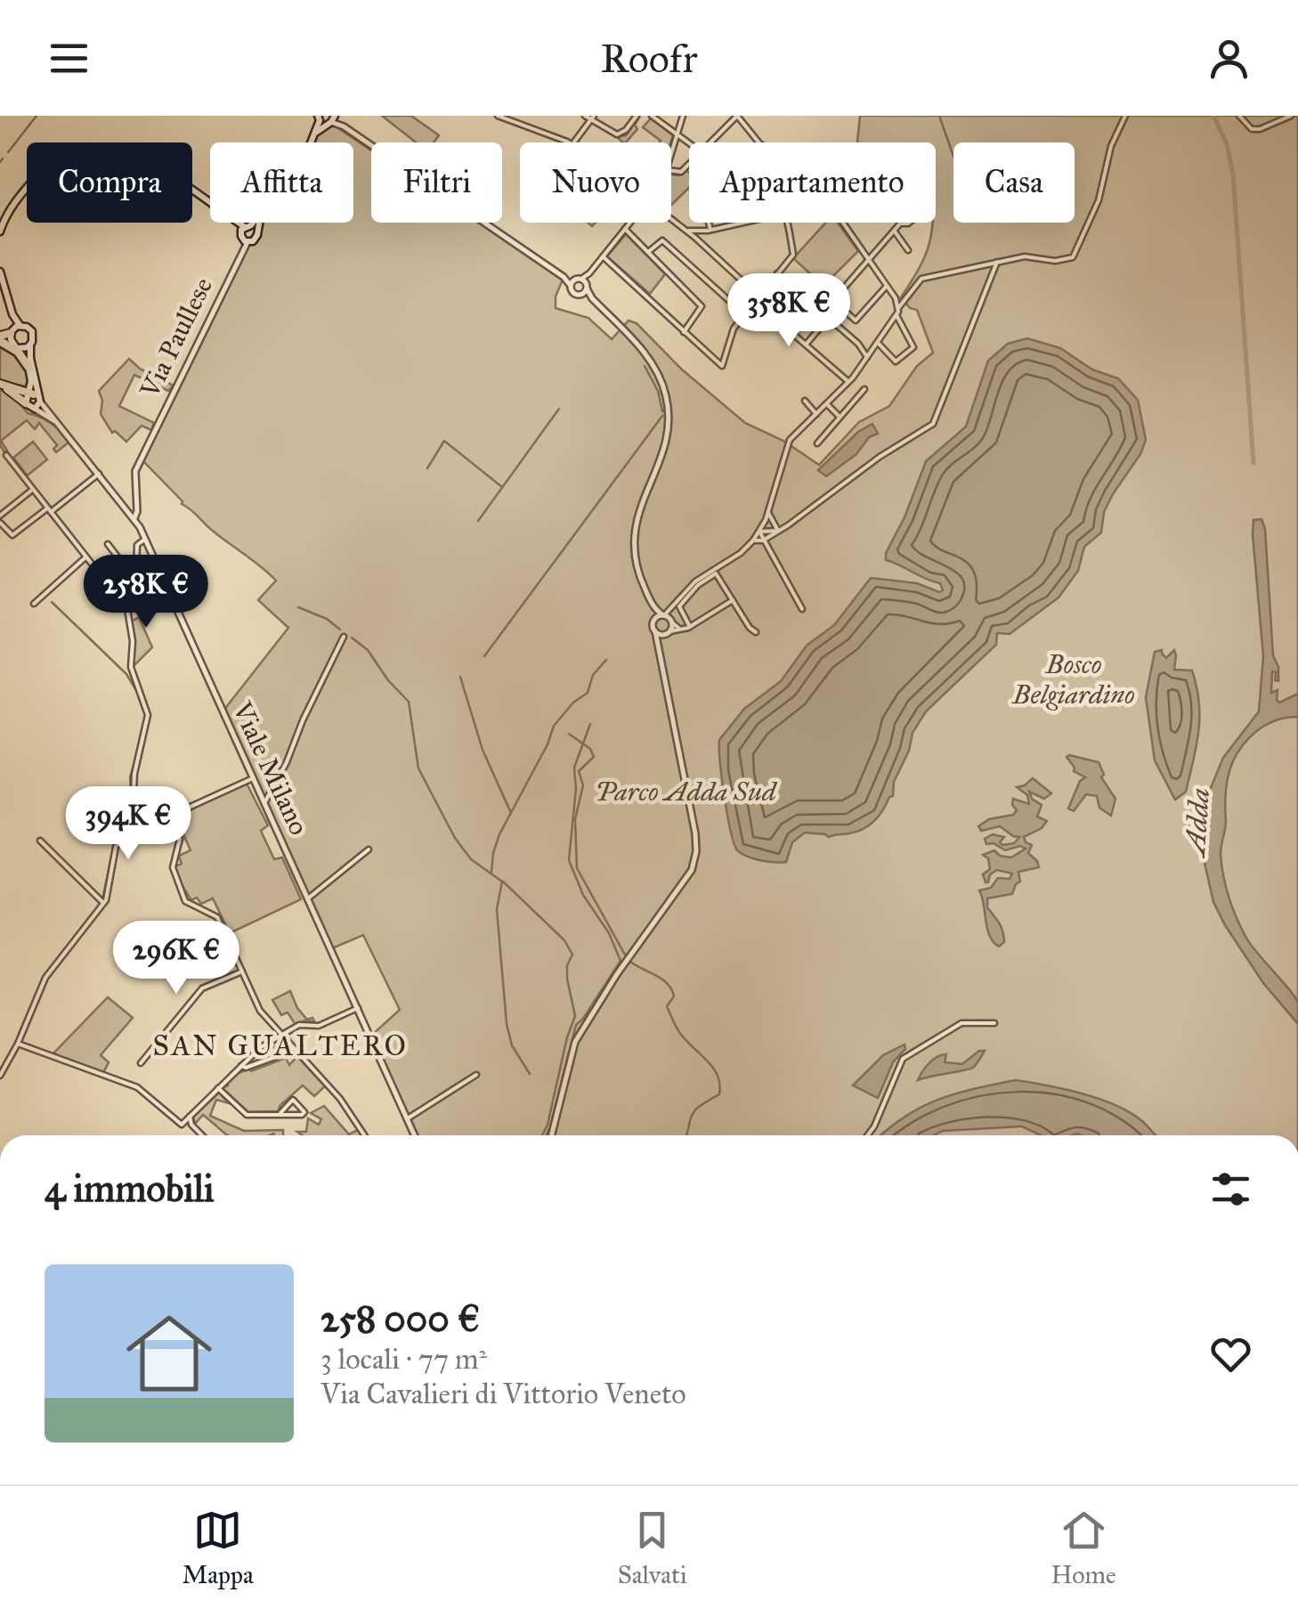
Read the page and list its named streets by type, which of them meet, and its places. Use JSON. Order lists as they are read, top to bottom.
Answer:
{
  "streets": {
    "main road": ["Via Paullese"],
    "street": ["Viale Milano"]
  },
  "crossings": [
    ["Via Paullese", "Viale Milano"]
  ],
  "districts": ["SAN GUALTERO"],
  "water": ["Adda"],
  "parks": ["Bosco Belgiardino", "Parco Adda Sud"],
  "page": {
    "header": "Roofr",
    "chip": [
      "Compra",
      "Affitta",
      "Filtri",
      "Nuovo",
      "Appartamento",
      "Casa"
    ],
    "price": [
      "358K €",
      "258K €",
      "394K €",
      "296K €"
    ],
    "heading": "4 immobili",
    "list": [
      {
        "name": "258 000 €",
        "note": "3 locali · 77 m² · Via Cavalieri di Vittorio Veneto"
      }
    ],
    "tabs": ["Mappa", "Salvati", "Home"]
  }
}
